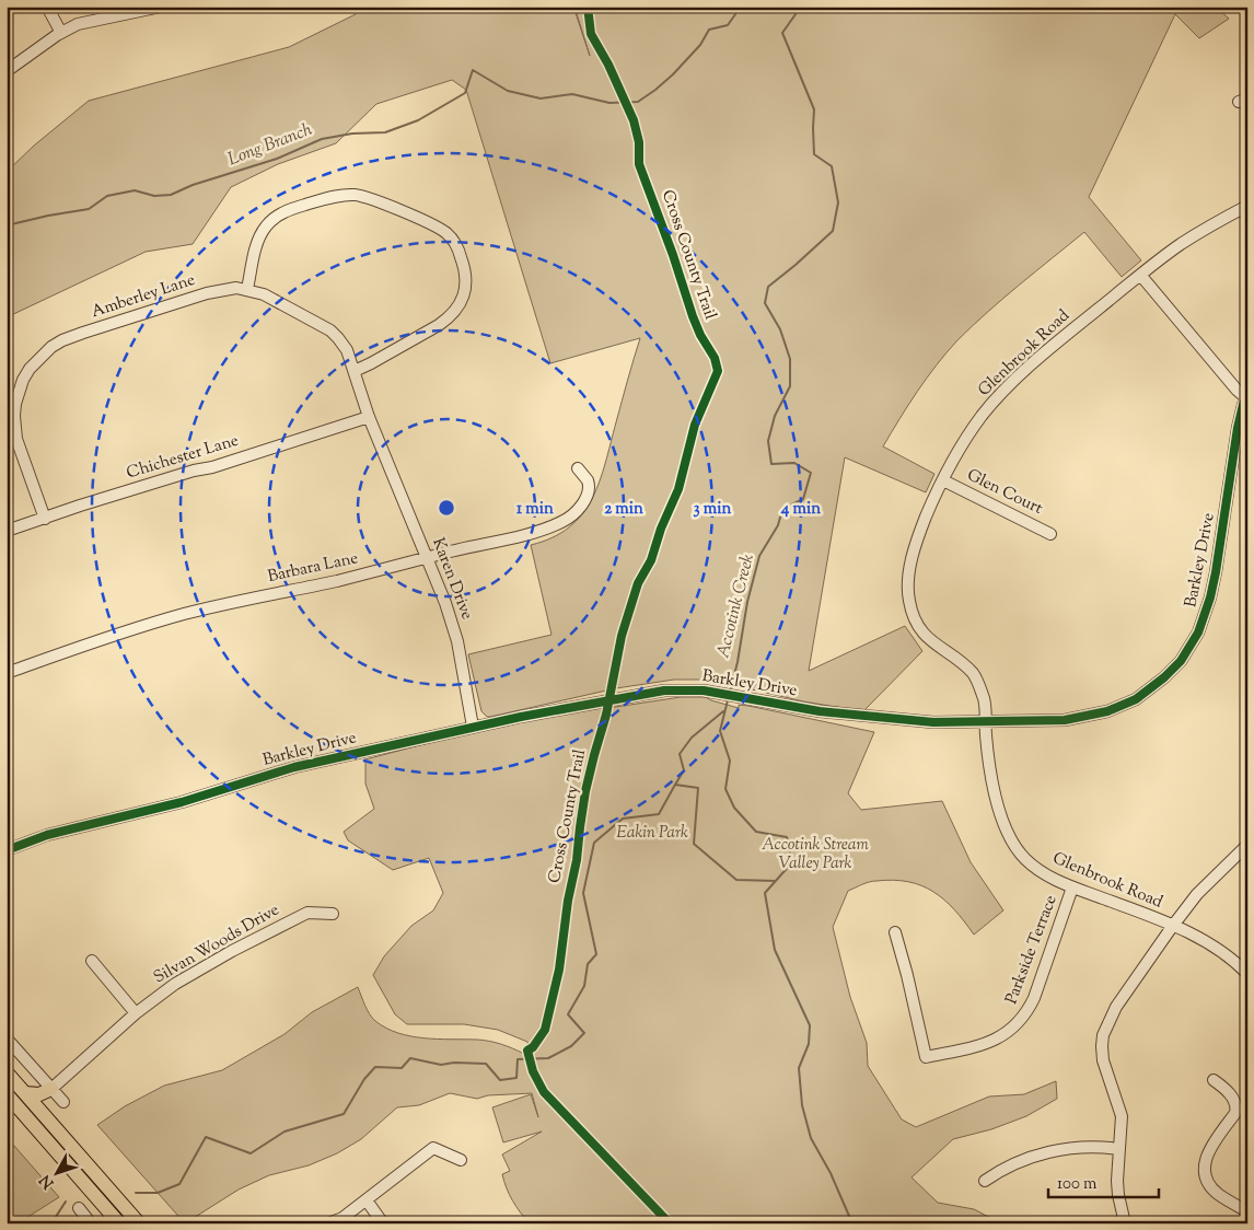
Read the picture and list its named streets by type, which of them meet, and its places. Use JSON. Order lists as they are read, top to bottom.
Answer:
{
  "streets": {
    "street": [
      "Amberley Lane",
      "Glenbrook Road",
      "Chichester Lane",
      "Glen Court",
      "Barkley Drive",
      "Barbara Lane",
      "Karen Drive",
      "Silvan Woods Drive",
      "Parkside Terrace"
    ],
    "cycle path": ["Cross County Trail"]
  },
  "crossings": [
    ["Amberley Lane", "Chichester Lane"],
    ["Amberley Lane", "Karen Drive"],
    ["Glenbrook Road", "Glen Court"],
    ["Glenbrook Road", "Barkley Drive"],
    ["Glenbrook Road", "Parkside Terrace"],
    ["Chichester Lane", "Karen Drive"],
    ["Barkley Drive", "Karen Drive"],
    ["Barbara Lane", "Karen Drive"]
  ],
  "water": ["Long Branch", "Accotink Creek"],
  "parks": ["Eakin Park", "Accotink Stream Valley Park"],
  "scale_bar": "100 m",
  "north": "bottom left",
  "rings": [
    "1 min",
    "2 min",
    "3 min",
    "4 min"
  ]
}
